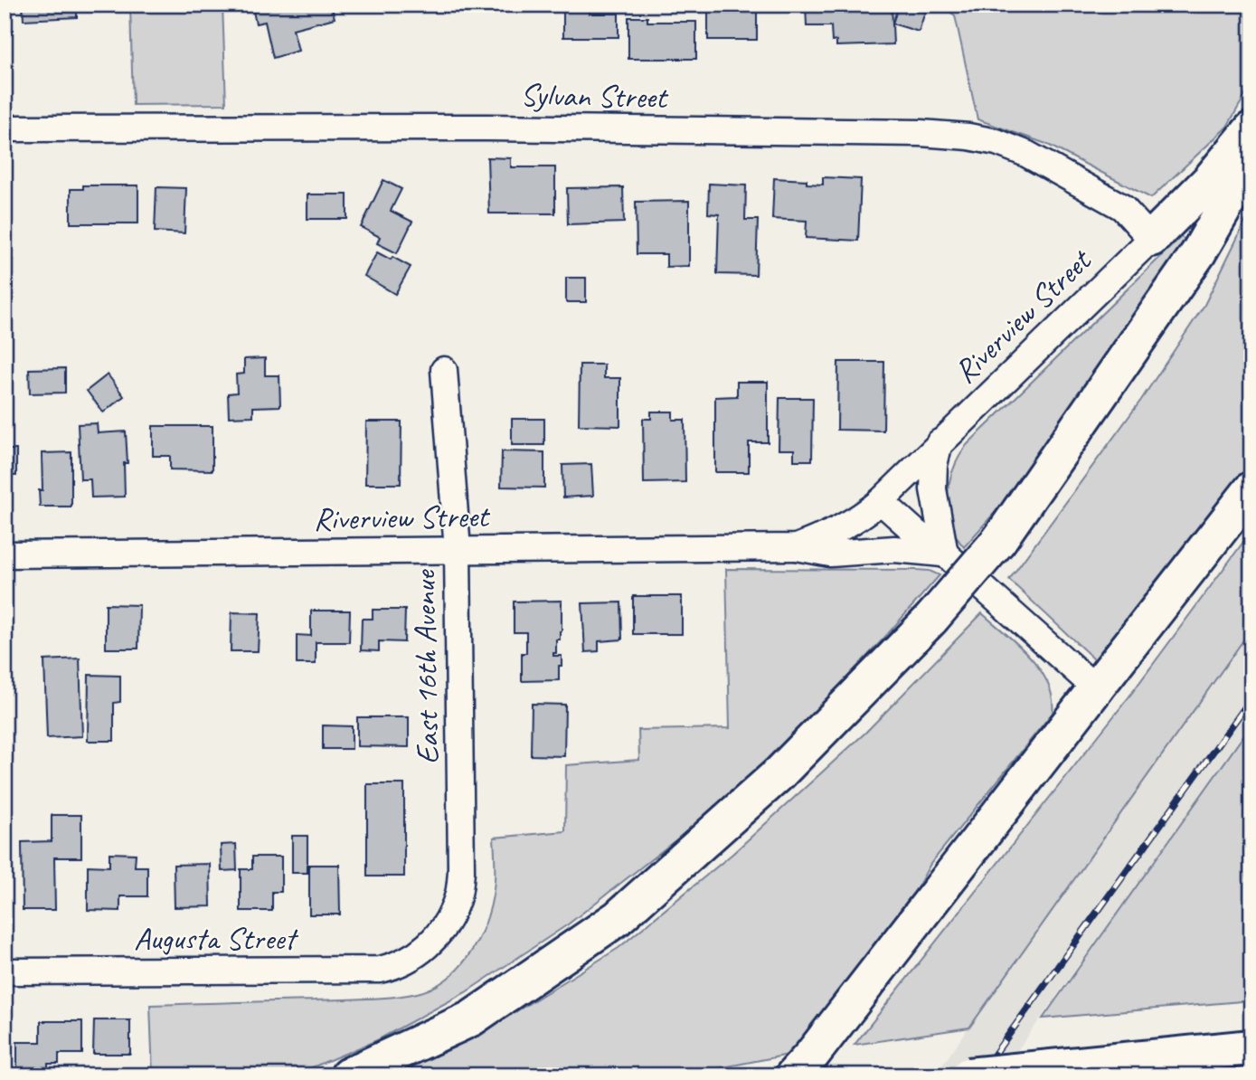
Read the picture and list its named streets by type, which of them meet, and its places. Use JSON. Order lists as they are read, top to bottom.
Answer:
{
  "streets": {
    "street": [
      "Sylvan Street",
      "Riverview Street",
      "East 16th Avenue",
      "Augusta Street"
    ]
  },
  "crossings": [
    ["Sylvan Street", "Riverview Street"],
    ["Riverview Street", "East 16th Avenue"],
    ["East 16th Avenue", "Augusta Street"]
  ]
}
